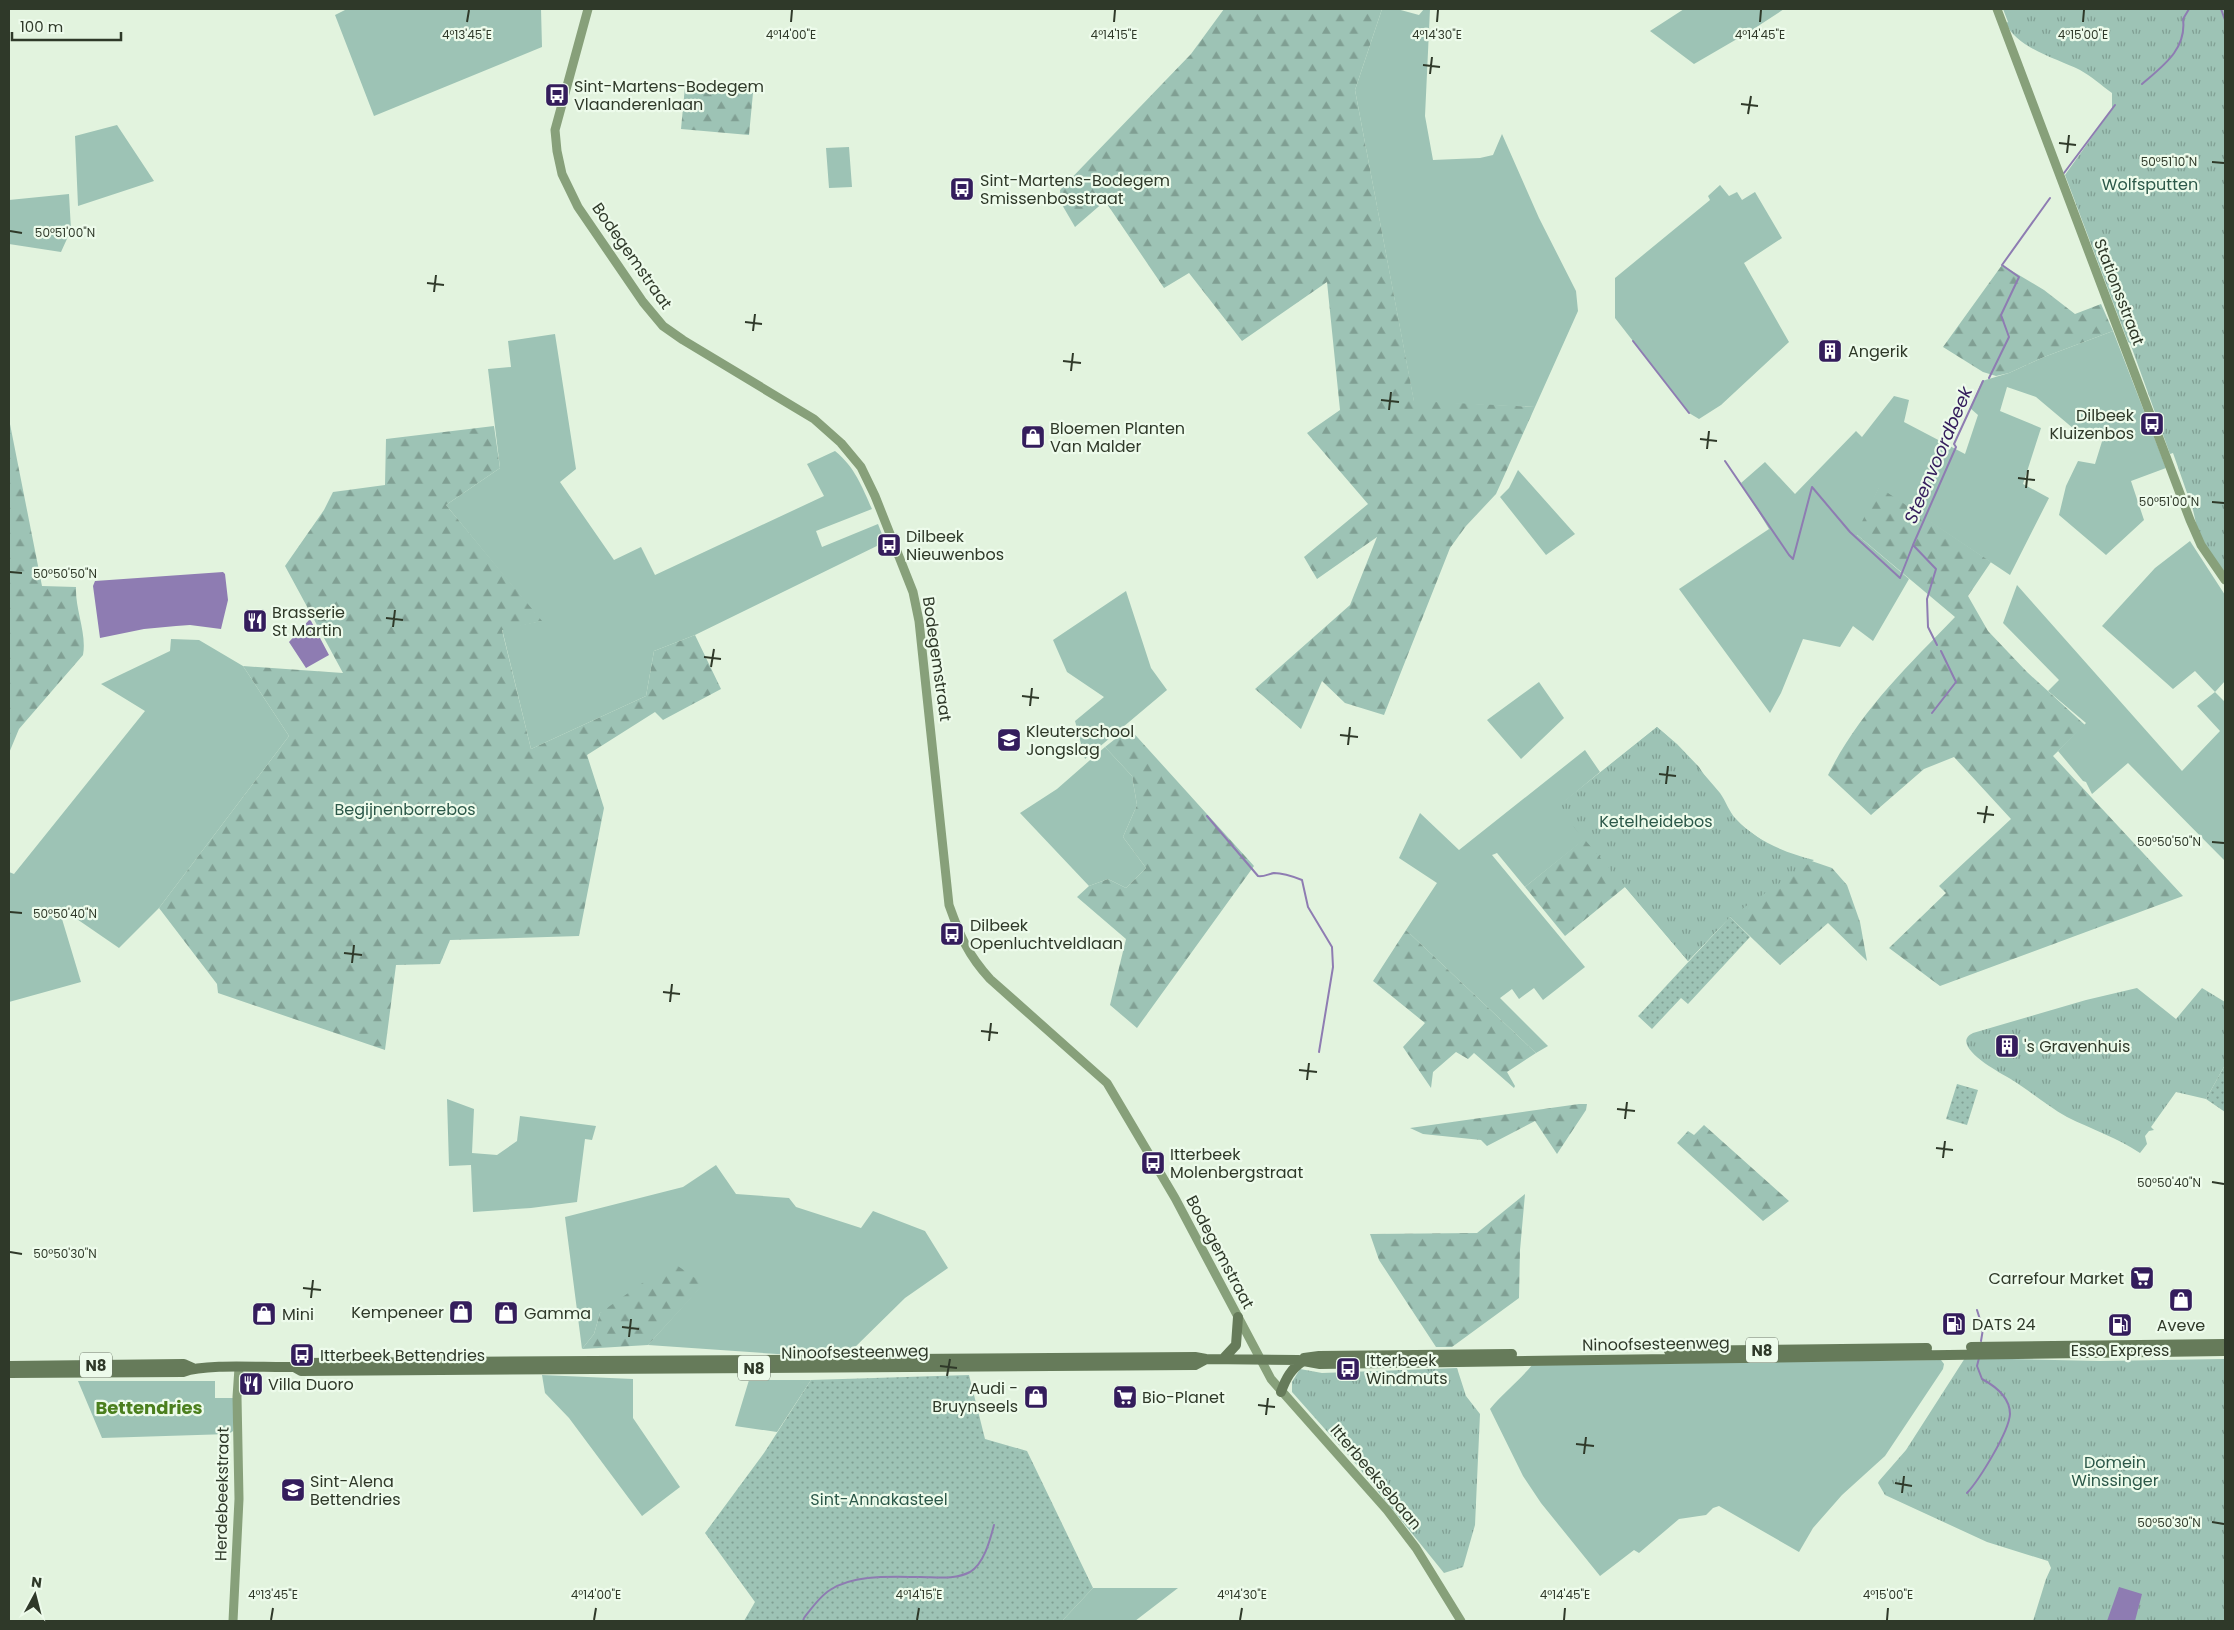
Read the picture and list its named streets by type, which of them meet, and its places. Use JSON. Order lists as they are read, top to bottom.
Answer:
{
  "streets": {
    "main road": ["Ninoofsesteenweg", "N8"],
    "street": [
      "Bodegemstraat",
      "Stationsstraat",
      "Itterbeeksebaan",
      "Herdebeekstraat"
    ]
  },
  "crossings": [
    ["Bodegemstraat", "Ninoofsesteenweg"],
    ["Bodegemstraat", "Itterbeeksebaan"],
    ["Ninoofsesteenweg", "Itterbeeksebaan"],
    ["Ninoofsesteenweg", "Herdebeekstraat"]
  ],
  "districts": ["Bettendries"],
  "water": ["Steenvoordbeek"],
  "parks": [
    "Wolfsputten",
    "Begijnenborrebos",
    "Ketelheidebos",
    "Domein Winssinger",
    "Sint-Annakasteel"
  ],
  "places": {
    "bus stop": [
      "Sint-Martens-Bodegem Vlaanderenlaan",
      "Sint-Martens-Bodegem Smissenbosstraat",
      "Dilbeek Kluizenbos",
      "Dilbeek Nieuwenbos",
      "Dilbeek Openluchtveldlaan",
      "Itterbeek Molenbergstraat",
      "Itterbeek Bettendries",
      "Itterbeek Windmuts"
    ],
    "building": ["Angerik", "'s Gravenhuis"],
    "shop": [
      "Bloemen Planten Van Malder",
      "Aveve",
      "Kempeneer",
      "Gamma",
      "Mini",
      "Audi - Bruynseels"
    ],
    "restaurant": ["Brasserie St Martin", "Villa Duoro"],
    "school or university": ["Kleuterschool Jongslag", "Sint-Alena Bettendries"],
    "supermarket": ["Carrefour Market", "Bio-Planet"],
    "fuel station": ["DATS 24", "Esso Express"]
  },
  "scale_bar": "100 m",
  "north": "top",
  "coordinates": [
    "4°13'45\"E",
    "4°14'00\"E",
    "4°14'15\"E",
    "4°14'30\"E",
    "4°14'45\"E",
    "4°15'00\"E",
    "50°51'10\"N",
    "50°51'00\"N",
    "50°50'50\"N",
    "50°50'40\"N",
    "50°50'30\"N"
  ]
}
